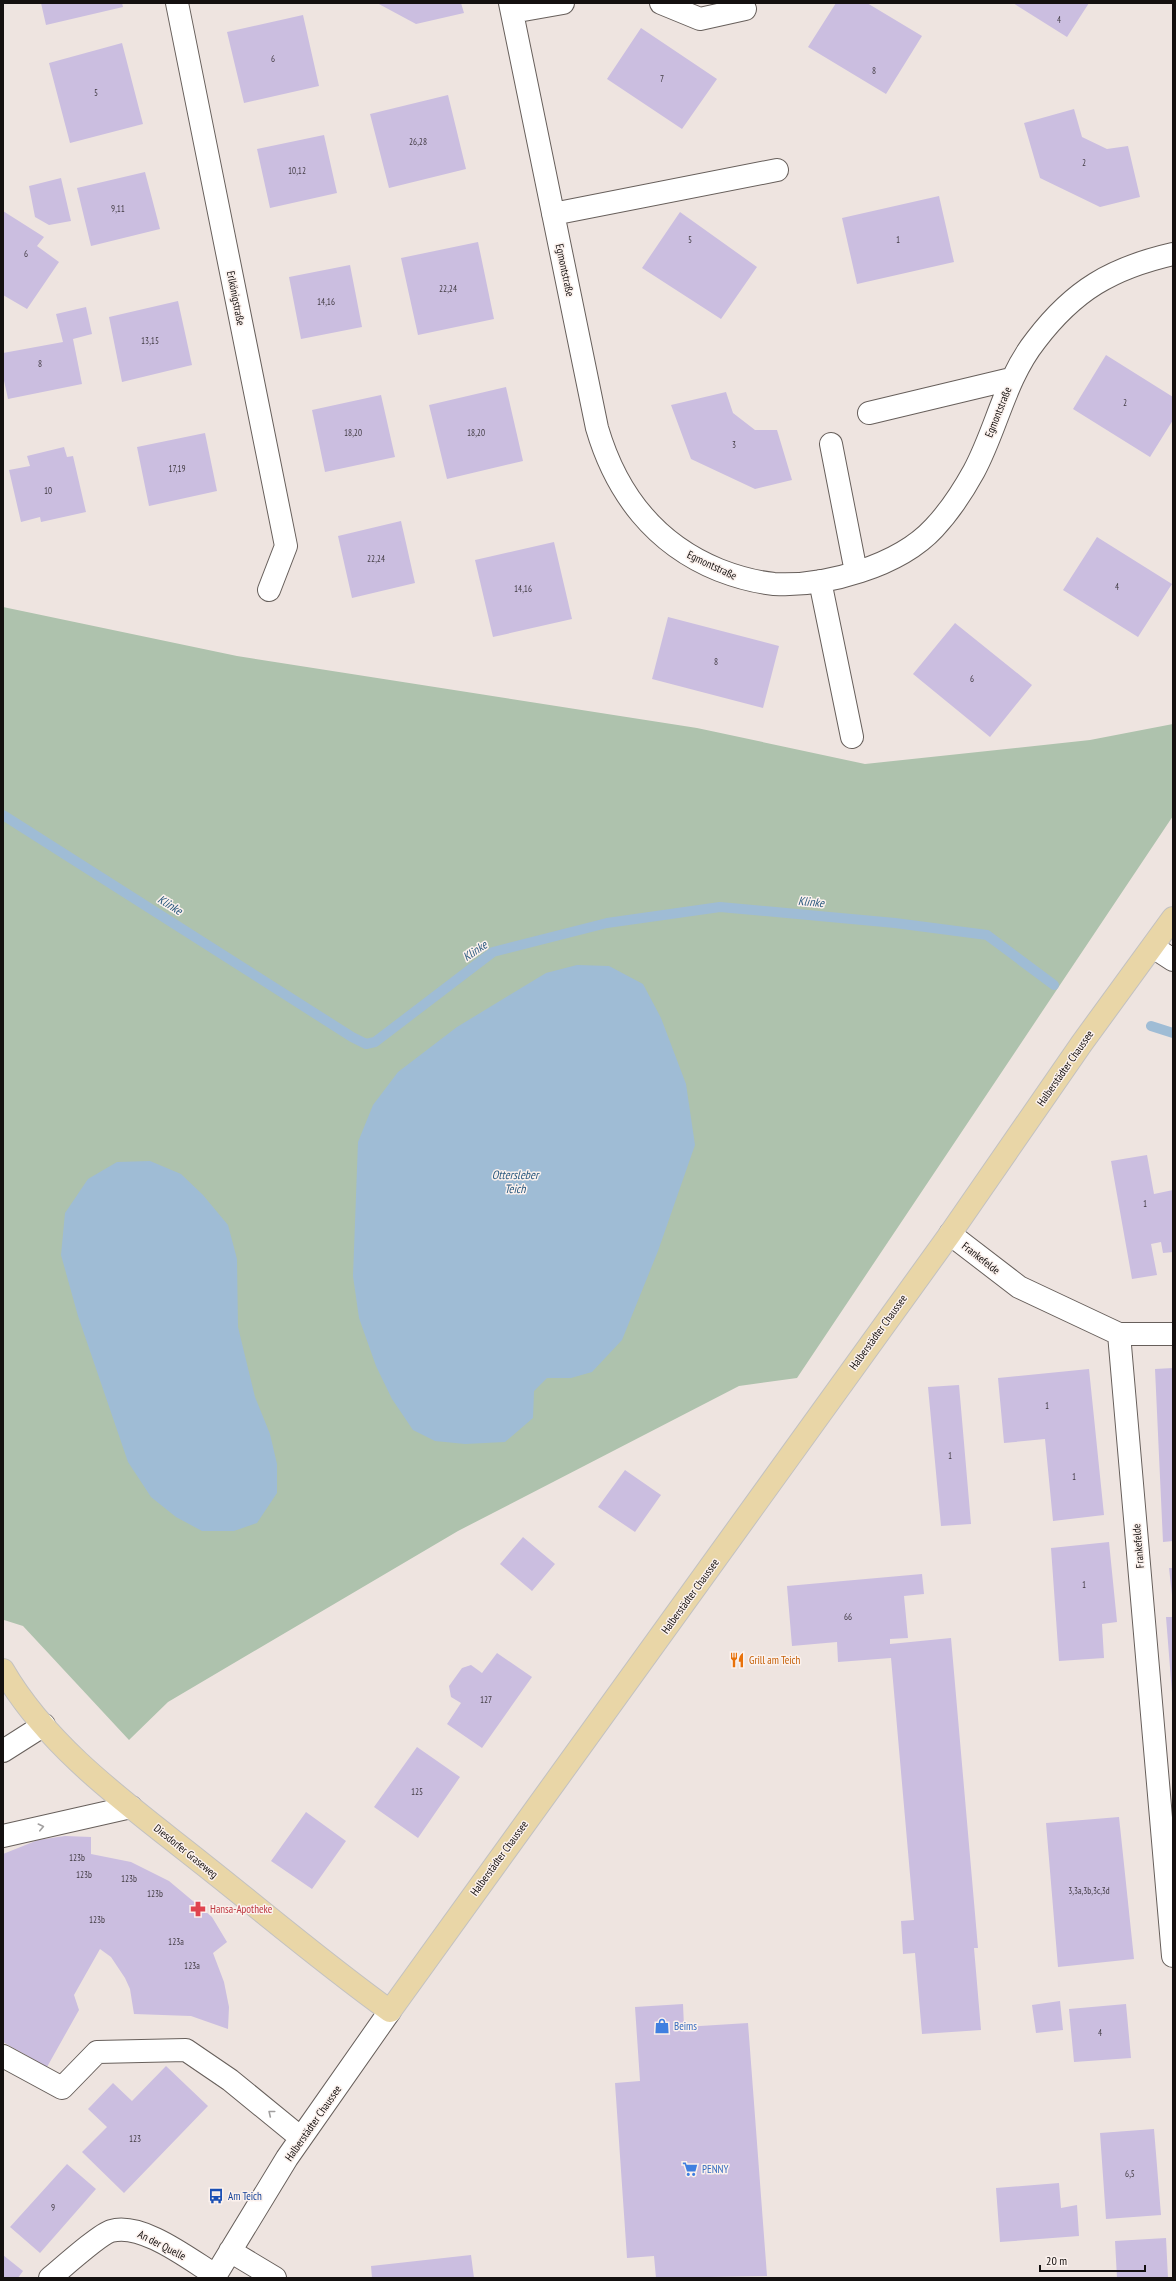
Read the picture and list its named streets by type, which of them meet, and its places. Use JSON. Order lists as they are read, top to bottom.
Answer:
{
  "streets": {
    "main road": ["Halberstädter Chaussee", "Diesdorfer Graseweg"],
    "street": [
      "Egmontstraße",
      "Erlkönigstraße",
      "Frankefelde",
      "An der Quelle"
    ]
  },
  "crossings": [
    ["Halberstädter Chaussee", "Frankefelde"],
    ["Halberstädter Chaussee", "Diesdorfer Graseweg"],
    ["Halberstädter Chaussee", "An der Quelle"]
  ],
  "water": ["Klinke", "Ottersleber Teich"],
  "places": {
    "restaurant": ["Grill am Teich"],
    "pharmacy": ["Hansa-Apotheke"],
    "shop": ["Beims"],
    "supermarket": ["PENNY"],
    "bus stop": ["Am Teich"]
  },
  "house_numbers": [
    "4",
    "6",
    "8",
    "7",
    "5",
    "26,28",
    "2",
    "10,12",
    "9,11",
    "5",
    "1",
    "6",
    "22,24",
    "14,16",
    "13,15",
    "8",
    "2",
    "18,20",
    "18,20",
    "3",
    "17,19",
    "10",
    "22,24",
    "4",
    "14,16",
    "8",
    "6",
    "1",
    "1",
    "1",
    "1",
    "1",
    "66",
    "127",
    "125",
    "123b",
    "123b",
    "123b",
    "3,3a,3b,3c,3d",
    "123b",
    "123b",
    "123a",
    "123a",
    "4",
    "123",
    "6,5",
    "9"
  ],
  "scale_bar": "20 m"
}
